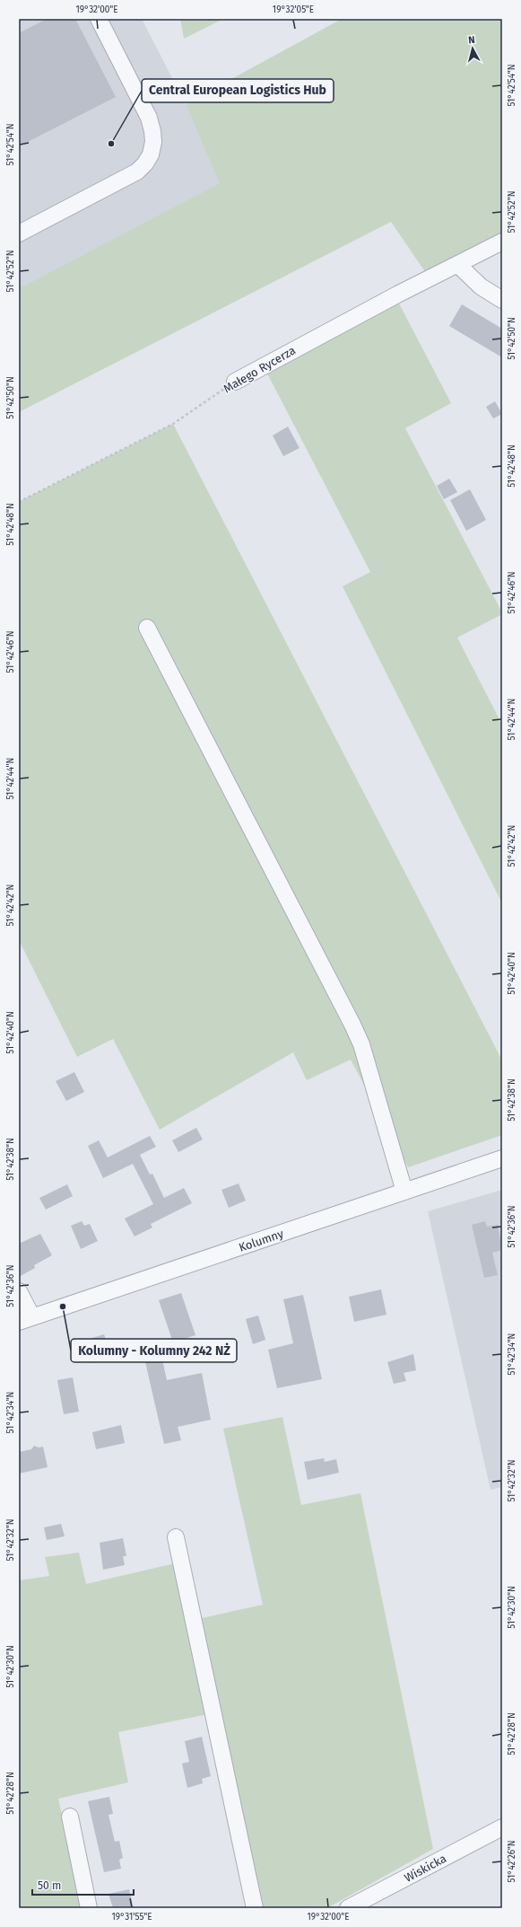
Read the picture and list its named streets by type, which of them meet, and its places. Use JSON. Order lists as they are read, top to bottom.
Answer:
{
  "streets": {
    "street": ["Małego Rycerza", "Kolumny", "Wiskicka"]
  },
  "places": ["Central European Logistics Hub", "Kolumny - Kolumny 242 NŻ"],
  "scale_bar": "50 m",
  "north": "top",
  "coordinates": [
    "19°32'00\"E",
    "19°32'05\"E",
    "51°42'54\"N",
    "51°42'52\"N",
    "51°42'50\"N",
    "51°42'48\"N",
    "51°42'46\"N",
    "51°42'44\"N",
    "51°42'42\"N",
    "51°42'40\"N",
    "51°42'38\"N",
    "51°42'36\"N",
    "51°42'34\"N",
    "51°42'32\"N",
    "51°42'30\"N",
    "51°42'28\"N",
    "51°42'26\"N",
    "19°31'55\"E"
  ]
}
